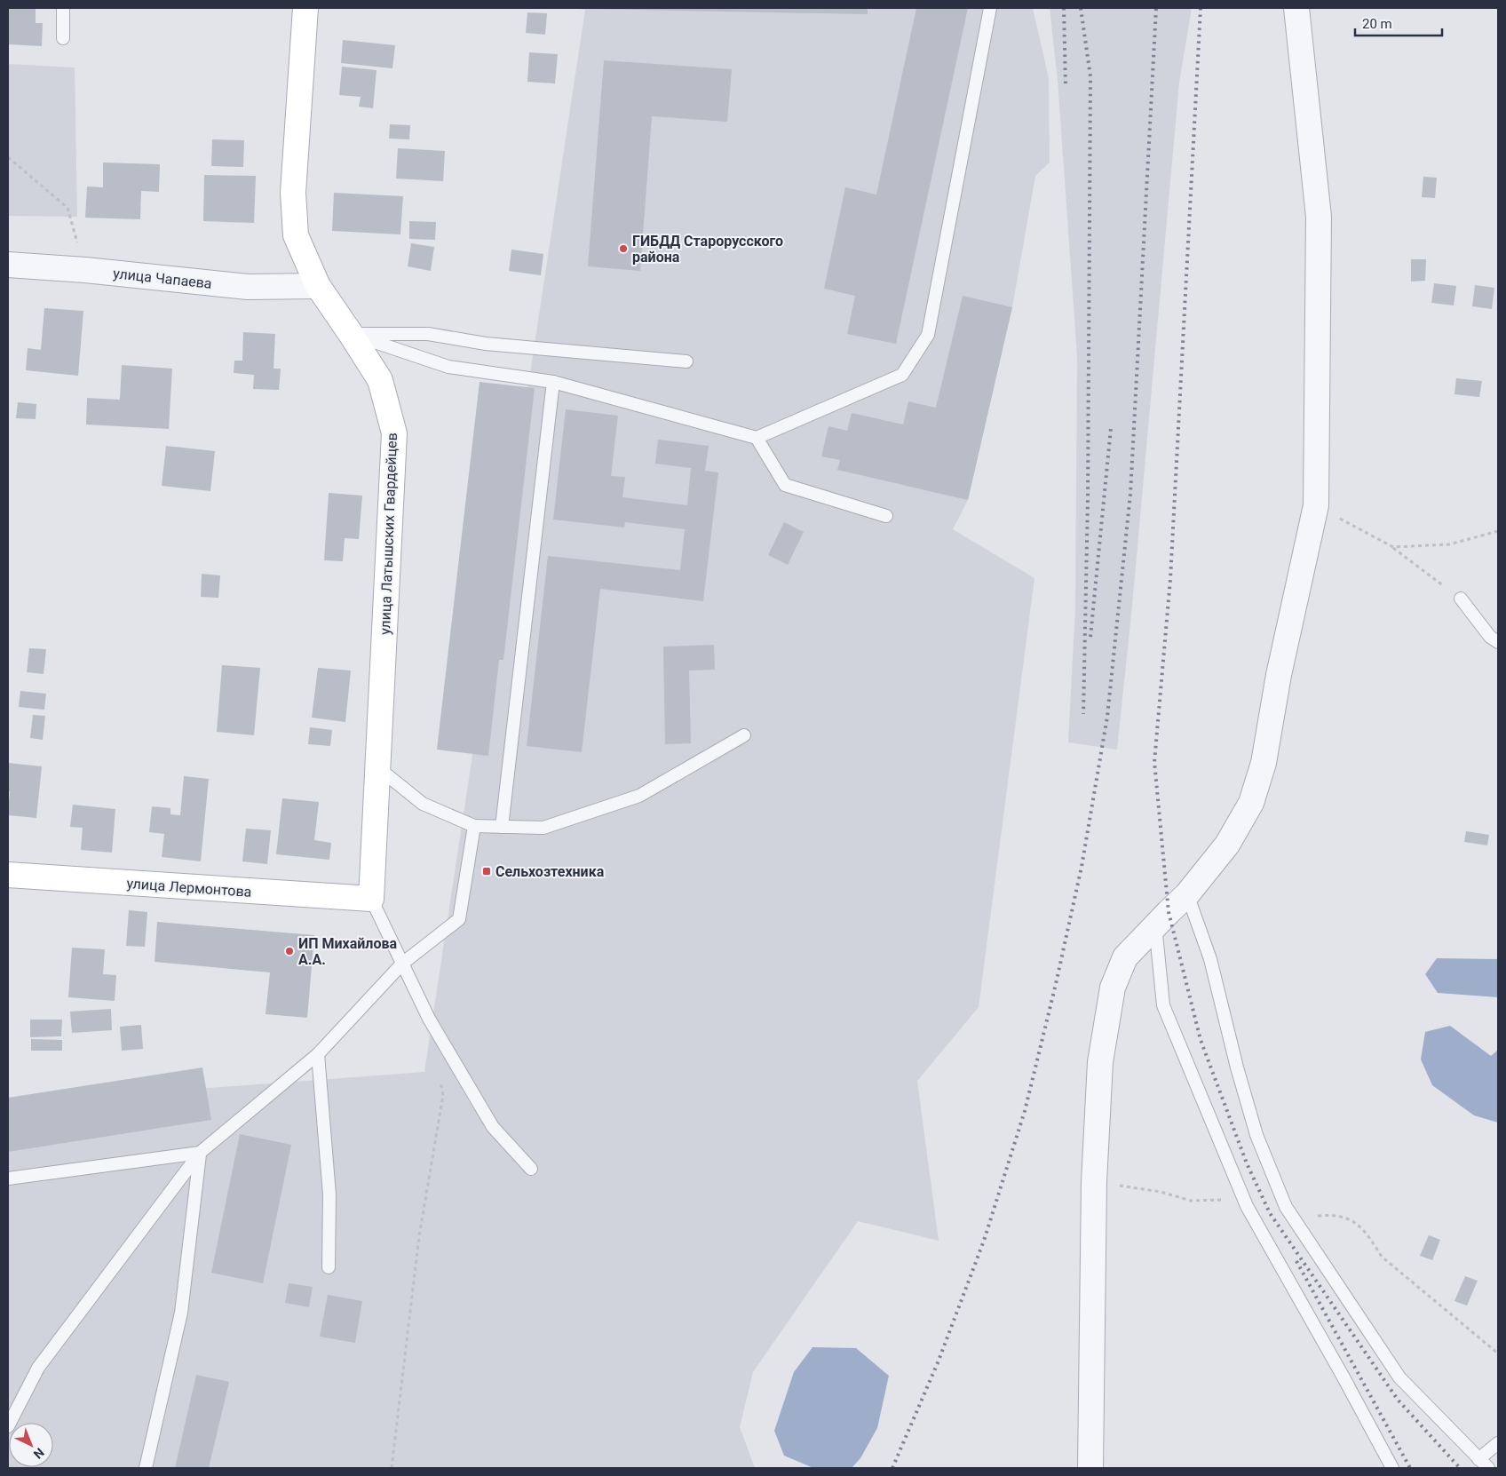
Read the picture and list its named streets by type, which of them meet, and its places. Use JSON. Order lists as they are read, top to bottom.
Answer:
{
  "streets": {
    "street": ["улица Чапаева", "улица Латышских Гвардейцев", "улица Лермонтова"]
  },
  "crossings": [
    ["улица Чапаева", "улица Латышских Гвардейцев"],
    ["улица Латышских Гвардейцев", "улица Лермонтова"]
  ],
  "places": {
    "other": ["ГИБДД Старорусского района", "ИП Михайлова А.А."],
    "transit": ["Сельхозтехника"]
  },
  "scale_bar": "20 m",
  "north": "bottom right"
}
